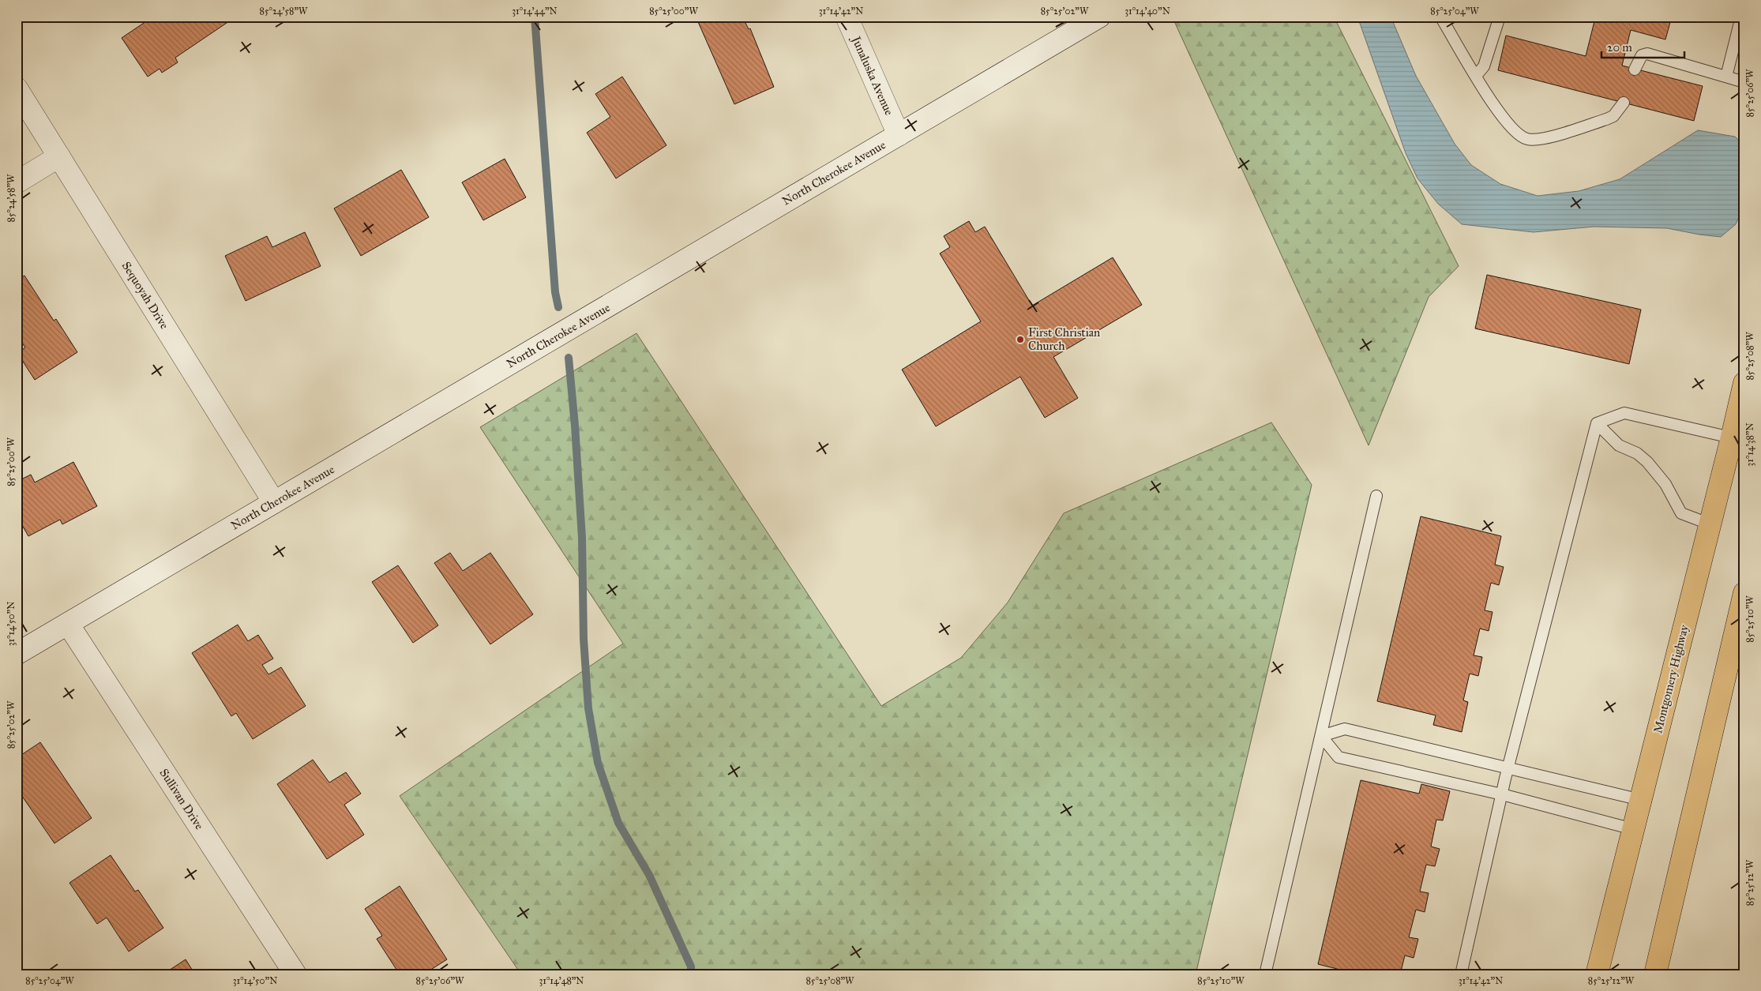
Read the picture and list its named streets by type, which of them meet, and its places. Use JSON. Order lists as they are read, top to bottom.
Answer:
{
  "streets": {
    "main road": ["Montgomery Highway"],
    "street": [
      "Junaluska Avenue",
      "North Cherokee Avenue",
      "Sequoyah Drive",
      "Sullivan Drive"
    ]
  },
  "crossings": [
    ["Junaluska Avenue", "North Cherokee Avenue"],
    ["North Cherokee Avenue", "Sequoyah Drive"],
    ["North Cherokee Avenue", "Sullivan Drive"]
  ],
  "places": ["First Christian Church"],
  "scale_bar": "20 m",
  "coordinates": [
    "85°24'58\"W",
    "31°14'44\"N",
    "85°25'00\"W",
    "31°14'42\"N",
    "85°25'02\"W",
    "31°14'40\"N",
    "85°25'04\"W",
    "85°25'06\"W",
    "85°25'08\"W",
    "31°14'38\"N",
    "85°25'10\"W",
    "31°14'50\"N",
    "85°25'12\"W",
    "31°14'48\"N"
  ]
}
